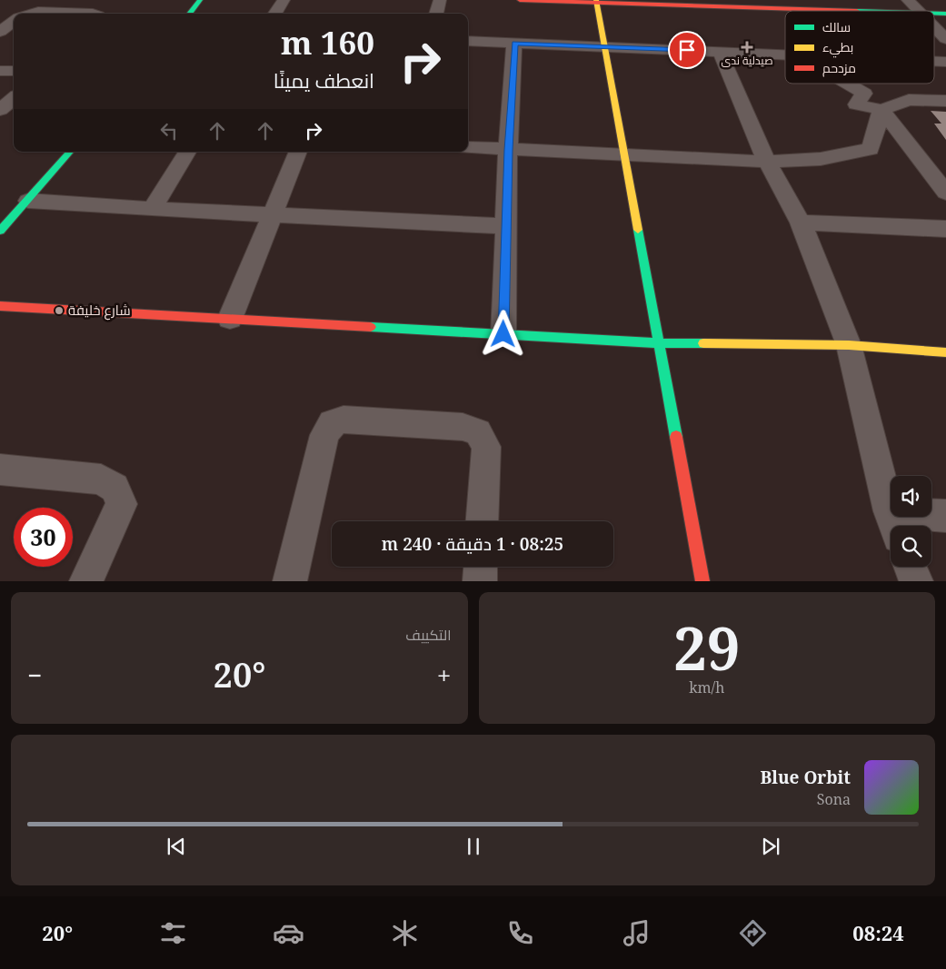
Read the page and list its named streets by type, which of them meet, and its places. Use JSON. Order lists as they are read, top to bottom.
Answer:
{
  "places": {
    "health": ["صيدلية ندى"],
    "other": ["شارع خليفة"]
  },
  "legend": ["سالك", "بطيء", "مزدحم"],
  "page": {
    "turn": ["160 m", "انعطف يمينًا"],
    "limit": "30",
    "trip": "08:25 · 1 دقيقة · 240 m",
    "tile": [
      ["29", "km/h"],
      "التكييف"
    ],
    "heat": ["−", "20°", "+"],
    "song": ["Blue Orbit", "Sona"],
    "tabs": ["08:24", "20°"]
  }
}
